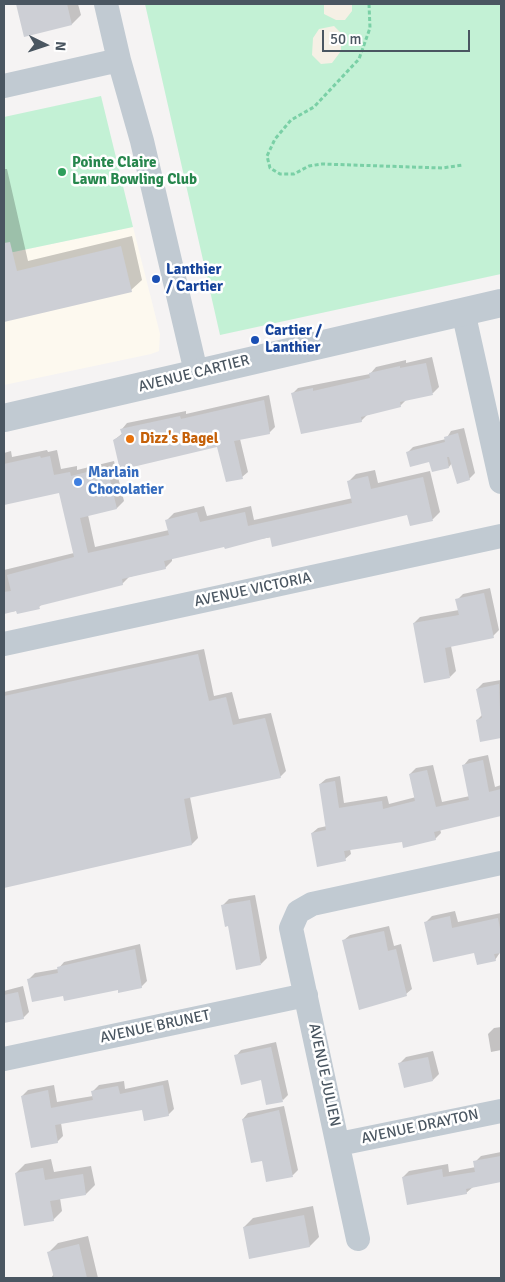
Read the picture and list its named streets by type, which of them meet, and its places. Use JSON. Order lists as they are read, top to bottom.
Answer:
{
  "streets": {
    "street": [
      "AVENUE CARTIER",
      "AVENUE VICTORIA",
      "AVENUE BRUNET",
      "AVENUE JULIEN",
      "AVENUE DRAYTON"
    ]
  },
  "crossings": [
    ["AVENUE BRUNET", "AVENUE JULIEN"],
    ["AVENUE JULIEN", "AVENUE DRAYTON"]
  ],
  "places": [
    "Pointe Claire Lawn Bowling Club",
    "Lanthier / Cartier",
    "Cartier / Lanthier",
    "Dizz's Bagel",
    "Marlain Chocolatier"
  ],
  "scale_bar": "50 m",
  "north": "right"
}
